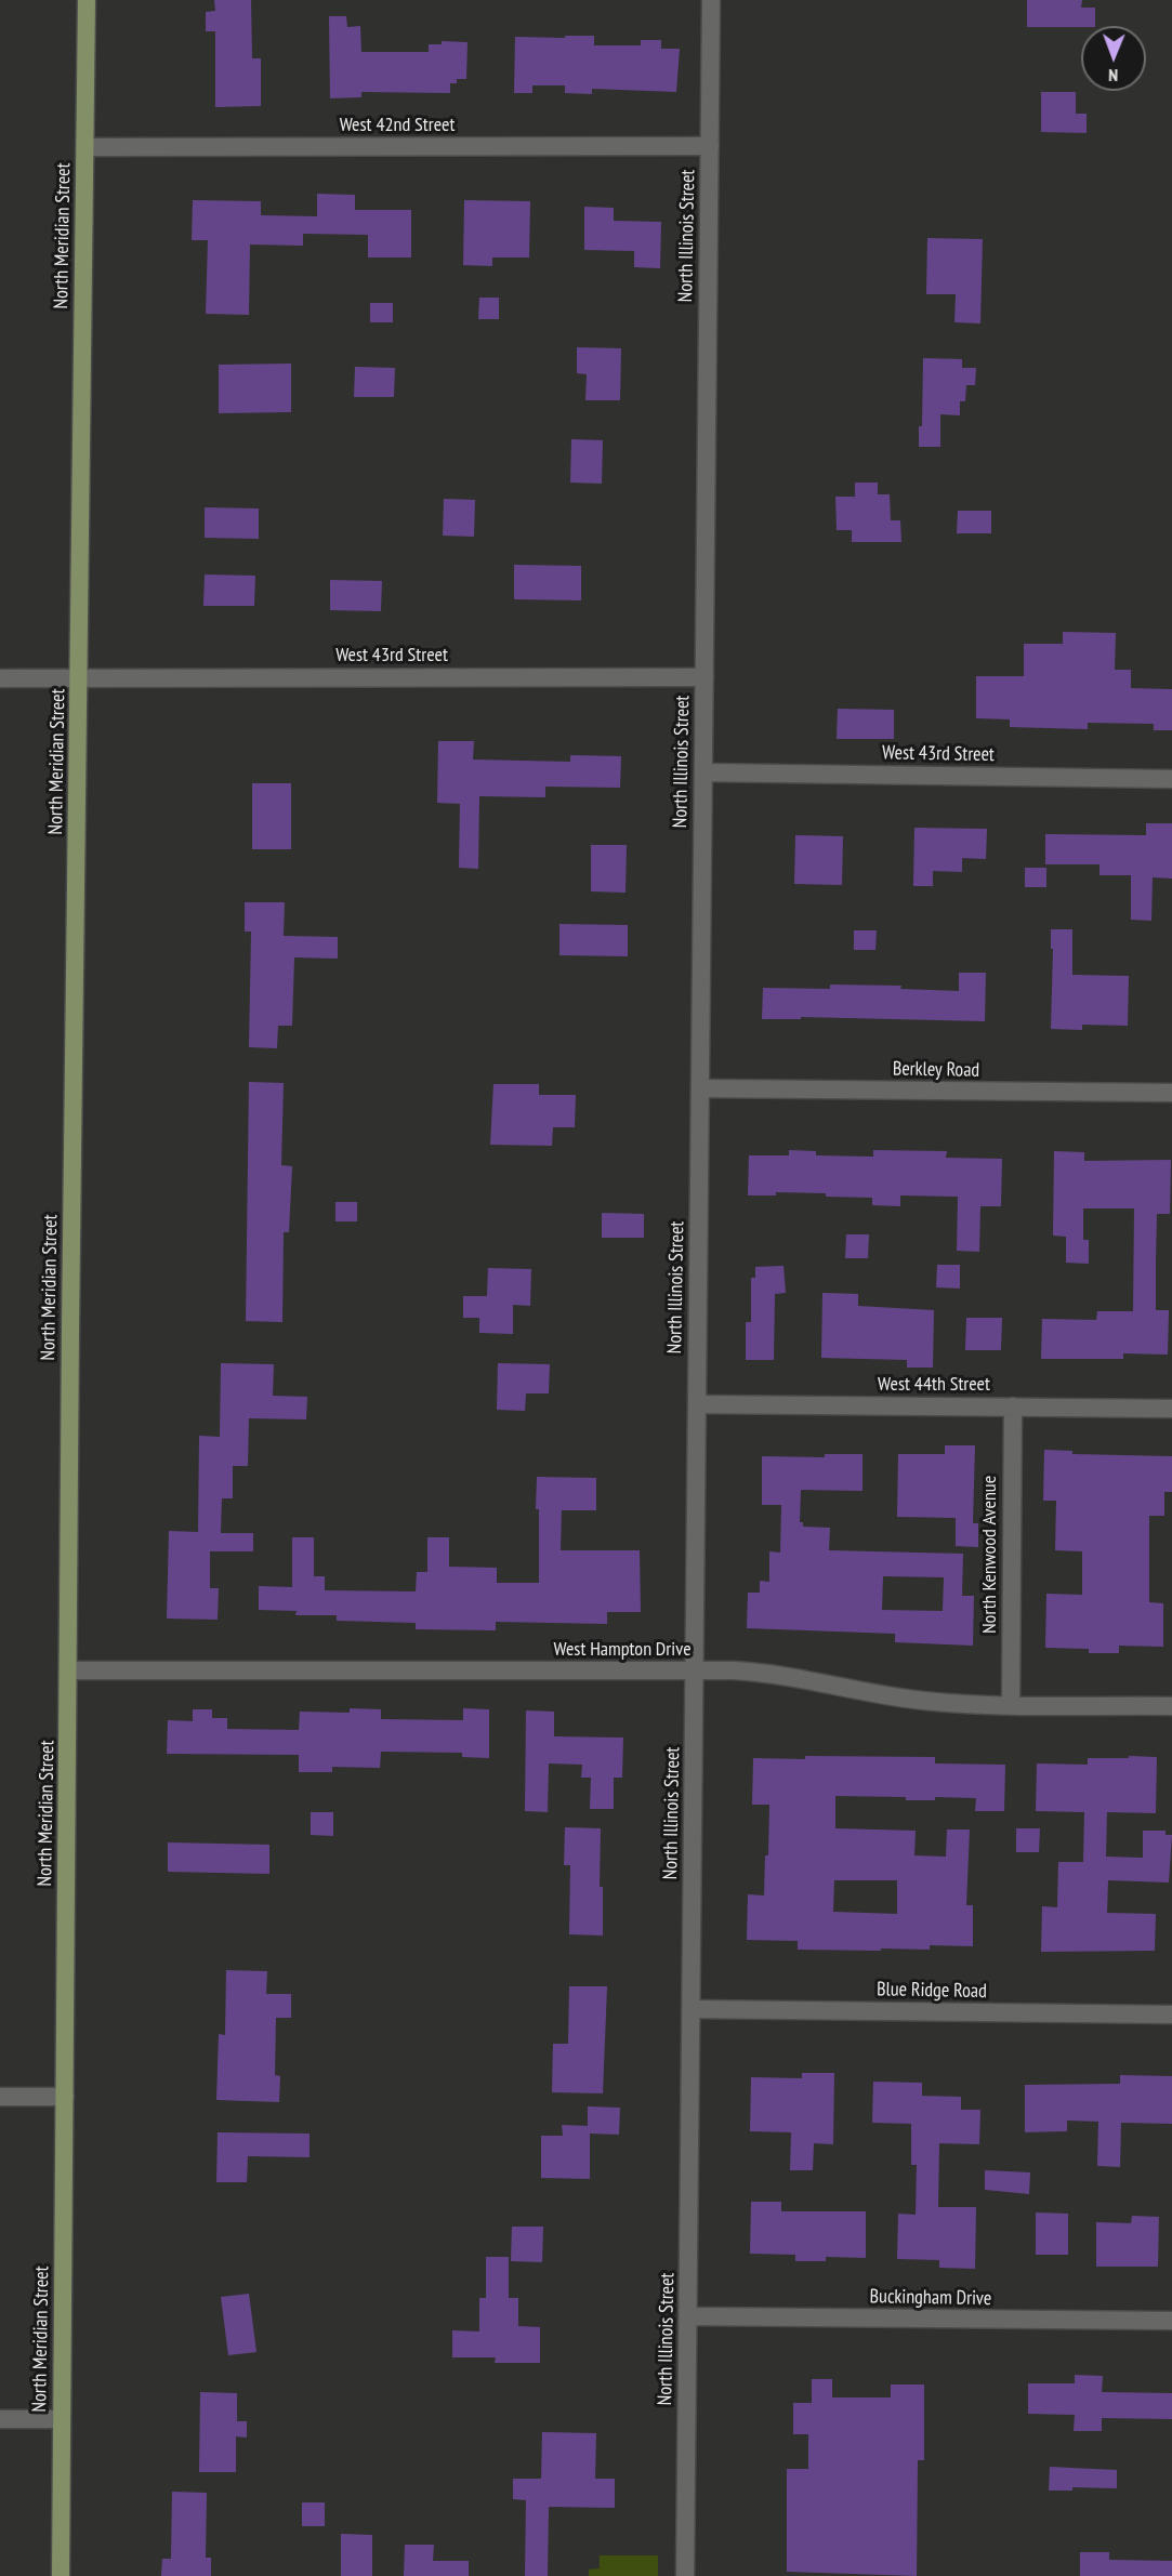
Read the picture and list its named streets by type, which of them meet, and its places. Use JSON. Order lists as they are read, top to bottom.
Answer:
{
  "streets": {
    "main road": ["North Meridian Street"],
    "street": [
      "West 42nd Street",
      "North Illinois Street",
      "West 43rd Street",
      "Berkley Road",
      "West 44th Street",
      "North Kenwood Avenue",
      "West Hampton Drive",
      "Blue Ridge Road",
      "Buckingham Drive"
    ]
  },
  "crossings": [
    ["West 42nd Street", "North Meridian Street"],
    ["West 42nd Street", "North Illinois Street"],
    ["North Meridian Street", "West 43rd Street"],
    ["North Meridian Street", "West Hampton Drive"],
    ["North Illinois Street", "West 43rd Street"],
    ["North Illinois Street", "Berkley Road"],
    ["North Illinois Street", "West 44th Street"],
    ["North Illinois Street", "West Hampton Drive"],
    ["North Illinois Street", "Blue Ridge Road"],
    ["North Illinois Street", "Buckingham Drive"],
    ["West 44th Street", "North Kenwood Avenue"],
    ["North Kenwood Avenue", "West Hampton Drive"]
  ],
  "north": "bottom"
}
